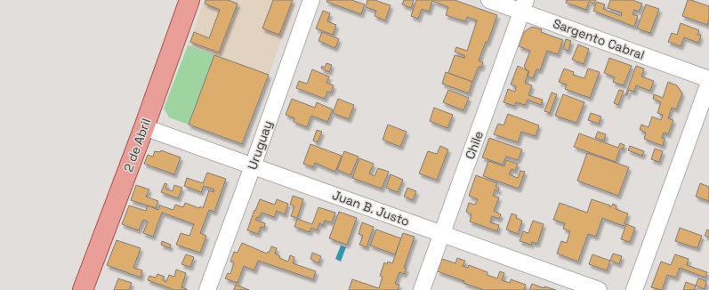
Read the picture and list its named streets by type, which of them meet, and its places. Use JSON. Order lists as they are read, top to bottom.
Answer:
{
  "streets": {
    "main road": ["2 de Abril"],
    "street": [
      "Sargento Cabral",
      "Uruguay",
      "Chile",
      "Juan B. Justo"
    ]
  },
  "crossings": [
    ["Sargento Cabral", "Chile"],
    ["2 de Abril", "Juan B. Justo"],
    ["Uruguay", "Juan B. Justo"],
    ["Chile", "Juan B. Justo"]
  ]
}
